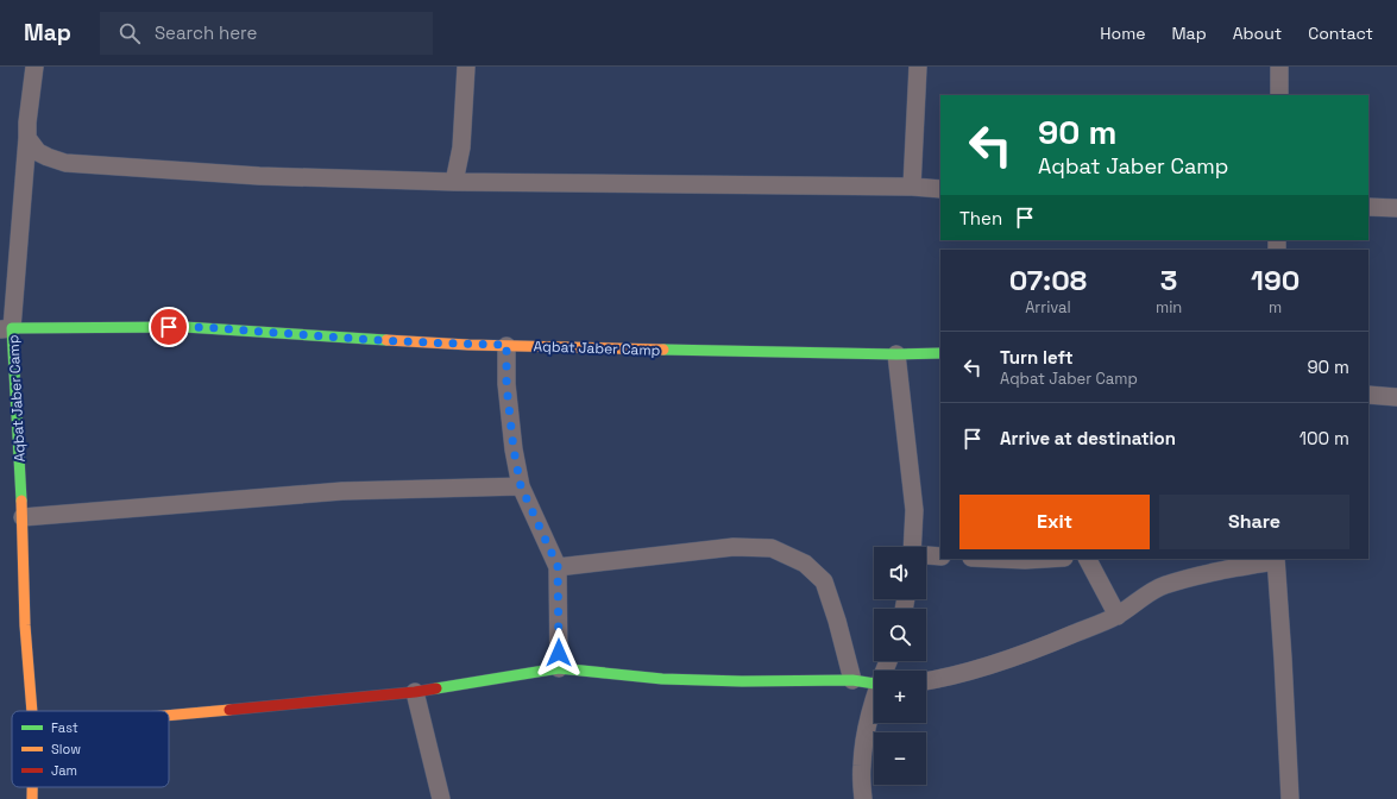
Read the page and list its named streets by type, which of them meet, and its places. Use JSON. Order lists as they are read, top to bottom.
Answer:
{
  "streets": {
    "street": ["Aqbat Jaber Camp"]
  },
  "legend": ["Fast", "Slow", "Jam"],
  "page": {
    "header": "Map",
    "search": "Search here",
    "nav": [
      "Home",
      "Map",
      "About",
      "Contact"
    ],
    "turn": ["90 m", "Aqbat Jaber Camp"],
    "then": "Then",
    "eta": [
      "07:08",
      "Arrival",
      "3",
      "min",
      "190",
      "m"
    ],
    "list": [
      {
        "name": "Turn left",
        "note": "Aqbat Jaber Camp",
        "value": "90 m"
      },
      {
        "name": "Arrive at destination",
        "value": "100 m"
      }
    ],
    "buttons": ["Exit", "Share"],
    "map_buttons": ["+", "−"]
  }
}
